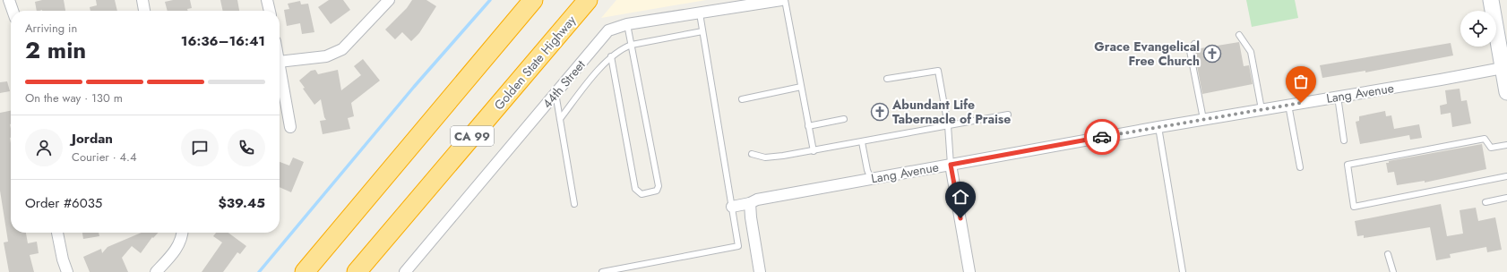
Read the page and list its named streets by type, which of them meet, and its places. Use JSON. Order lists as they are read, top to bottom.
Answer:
{
  "streets": {
    "highway": ["Golden State Highway", "CA 99"],
    "street": ["44th Street", "Lang Avenue"]
  },
  "places": {
    "church": ["Grace Evangelical Free Church", "Abundant Life Tabernacle of Praise"]
  },
  "page": {
    "heading": ["2 min", "Arriving in", "16:36–16:41"],
    "panel": [
      "Jordan",
      "Courier · 4.4",
      "Order #6035",
      "$39.45"
    ],
    "bar": "On the way · 130 m"
  }
}
